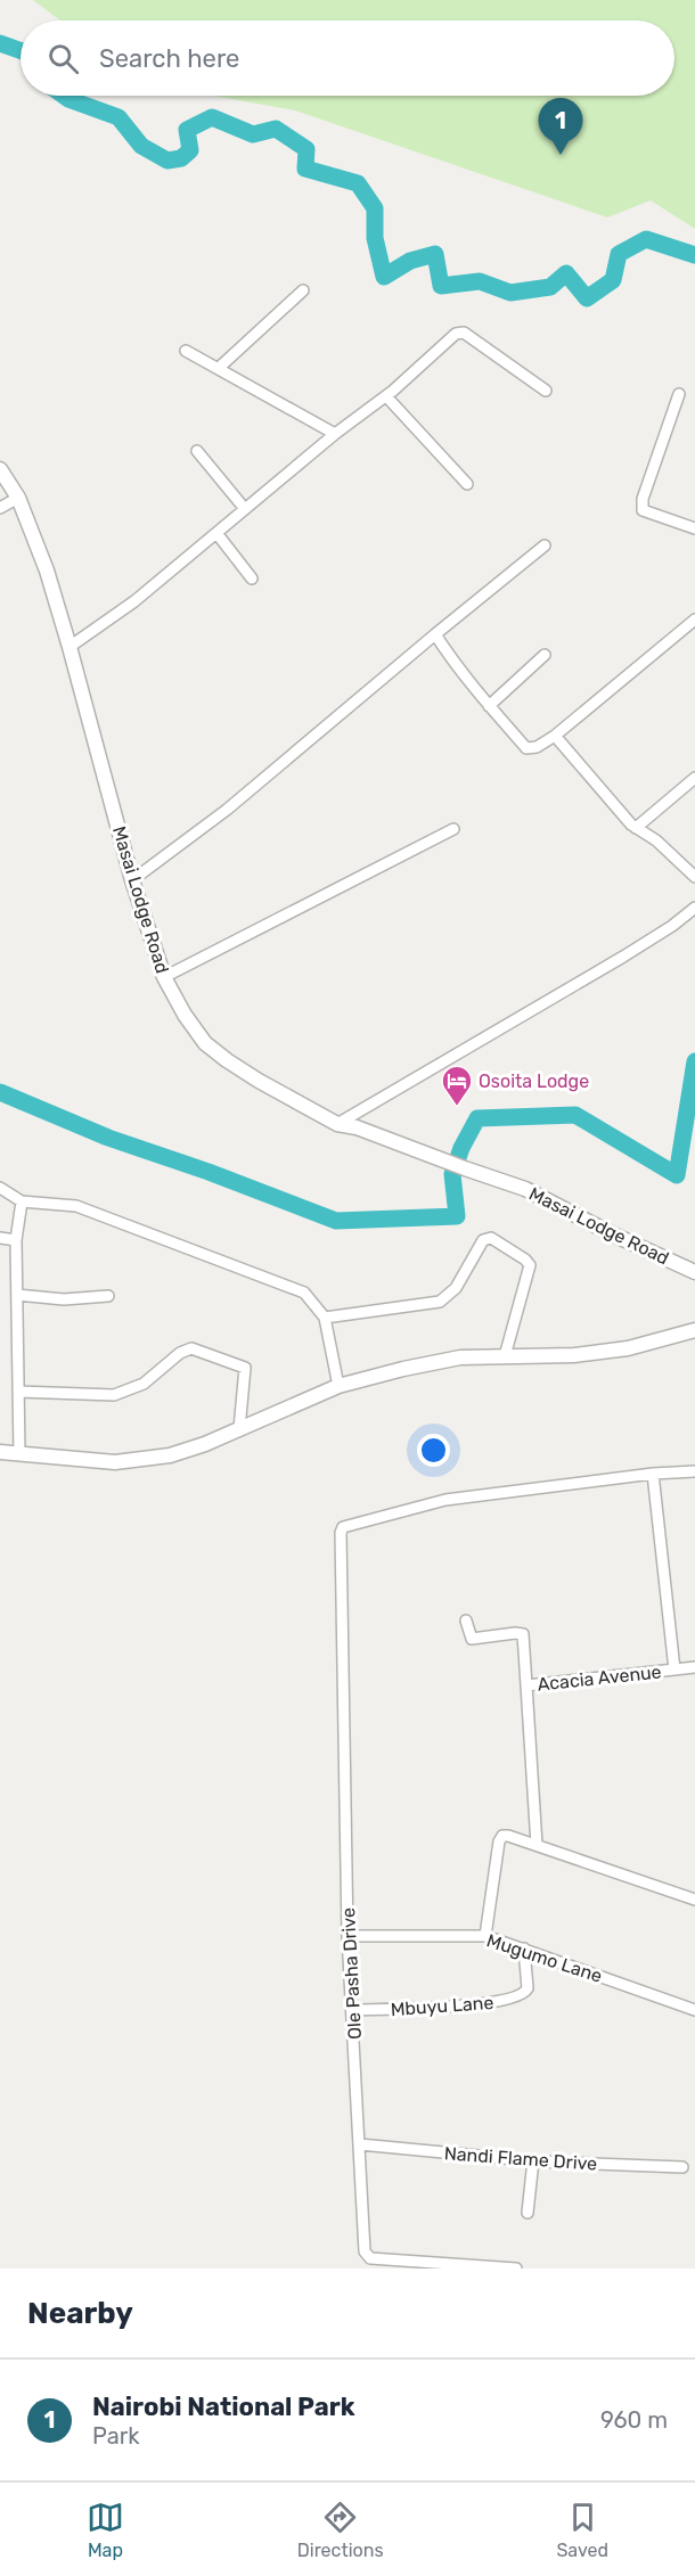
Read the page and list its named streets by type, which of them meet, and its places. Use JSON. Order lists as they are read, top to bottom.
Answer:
{
  "streets": {
    "street": [
      "Masai Lodge Road",
      "Acacia Avenue",
      "Mugumo Lane",
      "Ole Pasha Drive",
      "Mbuyu Lane",
      "Nandi Flame Drive"
    ]
  },
  "crossings": [
    ["Acacia Avenue", "Ole Pasha Drive"],
    ["Mugumo Lane", "Ole Pasha Drive"],
    ["Mugumo Lane", "Mbuyu Lane"],
    ["Ole Pasha Drive", "Mbuyu Lane"],
    ["Ole Pasha Drive", "Nandi Flame Drive"]
  ],
  "places": {
    "hotel": ["Osoita Lodge"]
  },
  "page": {
    "search": "Search here",
    "pins": "1",
    "heading": "Nearby",
    "list": [
      {
        "mark": "1",
        "name": "Nairobi National Park",
        "note": "Park",
        "value": "960 m"
      }
    ],
    "nav": ["Map", "Directions", "Saved"]
  }
}
